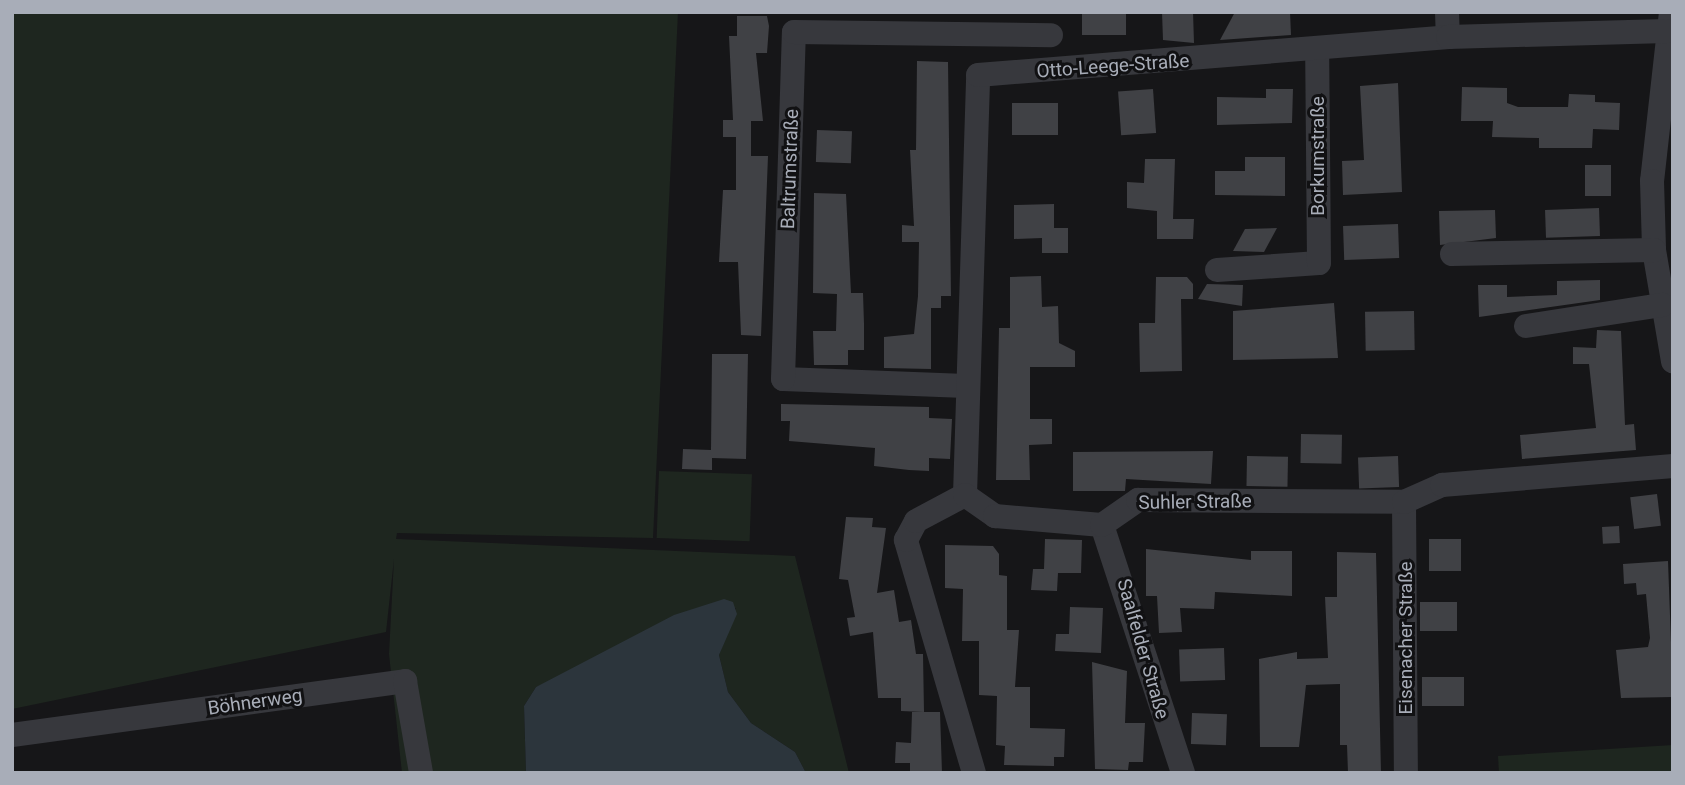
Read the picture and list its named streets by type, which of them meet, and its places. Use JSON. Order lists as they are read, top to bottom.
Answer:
{
  "streets": {
    "street": [
      "Otto-Leege-Straße",
      "Borkumstraße",
      "Baltrumstraße",
      "Suhler Straße",
      "Eisenacher Straße",
      "Saalfelder Straße",
      "Böhnerweg"
    ]
  },
  "crossings": [
    ["Otto-Leege-Straße", "Borkumstraße"],
    ["Suhler Straße", "Eisenacher Straße"],
    ["Suhler Straße", "Saalfelder Straße"]
  ]
}
